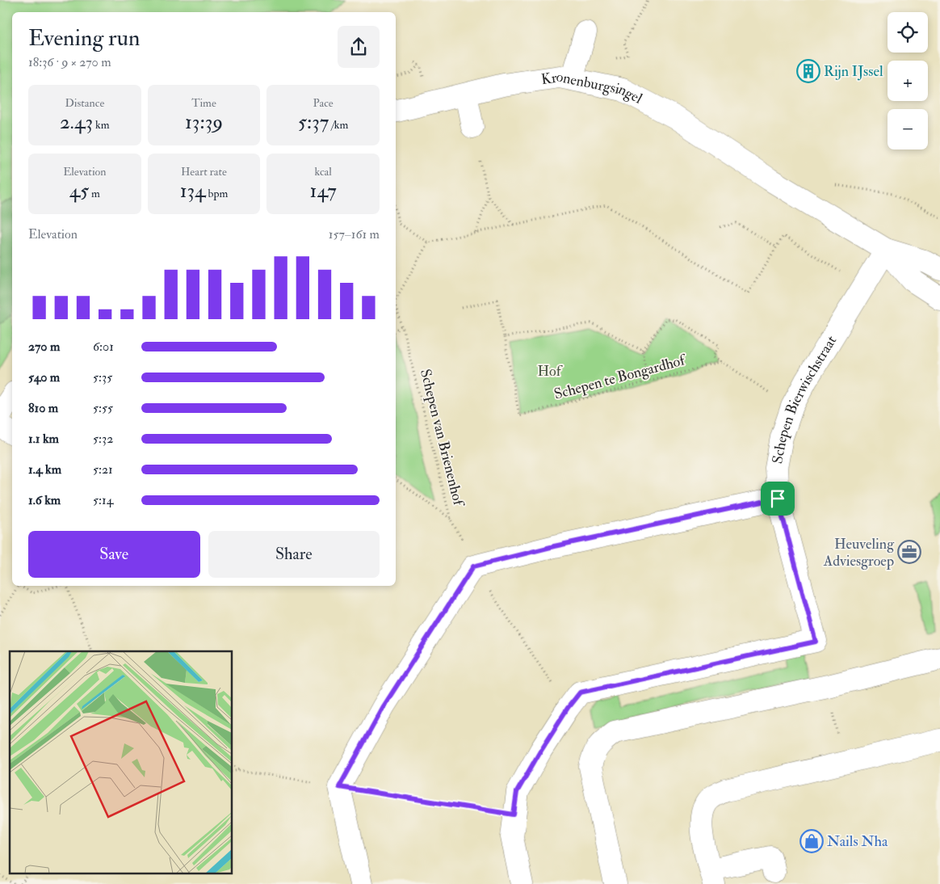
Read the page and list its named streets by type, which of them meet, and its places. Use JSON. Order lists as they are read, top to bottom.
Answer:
{
  "streets": {
    "street": ["Kronenburgsingel", "Schepen Bierwischstraat"],
    "path": ["Schepen te Bongardhof", "Schepen van Brienenhof"]
  },
  "crossings": [
    ["Kronenburgsingel", "Schepen Bierwischstraat"]
  ],
  "parks": ["Hof"],
  "places": {
    "building": ["Rijn IJssel"],
    "office": ["Heuveling Adviesgroep"],
    "shop": ["Nails Nha"]
  },
  "page": {
    "map_buttons": ["+", "−"],
    "heading": ["Evening run", "18:36 · 9 × 270 m"],
    "stats": [
      ["Distance", "2.43 km"],
      ["Time", "13:39"],
      ["Pace", "5:37 /km"],
      ["Elevation", "45 m"],
      ["Heart rate", "134 bpm"],
      ["kcal", "147"]
    ],
    "chart": ["Elevation", "157–161 m"],
    "list": [
      {
        "name": "270 m",
        "note": "6:01"
      },
      {
        "name": "540 m",
        "note": "5:35"
      },
      {
        "name": "810 m",
        "note": "5:55"
      },
      {
        "name": "1.1 km",
        "note": "5:32"
      },
      {
        "name": "1.4 km",
        "note": "5:21"
      },
      {
        "name": "1.6 km",
        "note": "5:14"
      }
    ],
    "buttons": ["Save", "Share"]
  }
}
